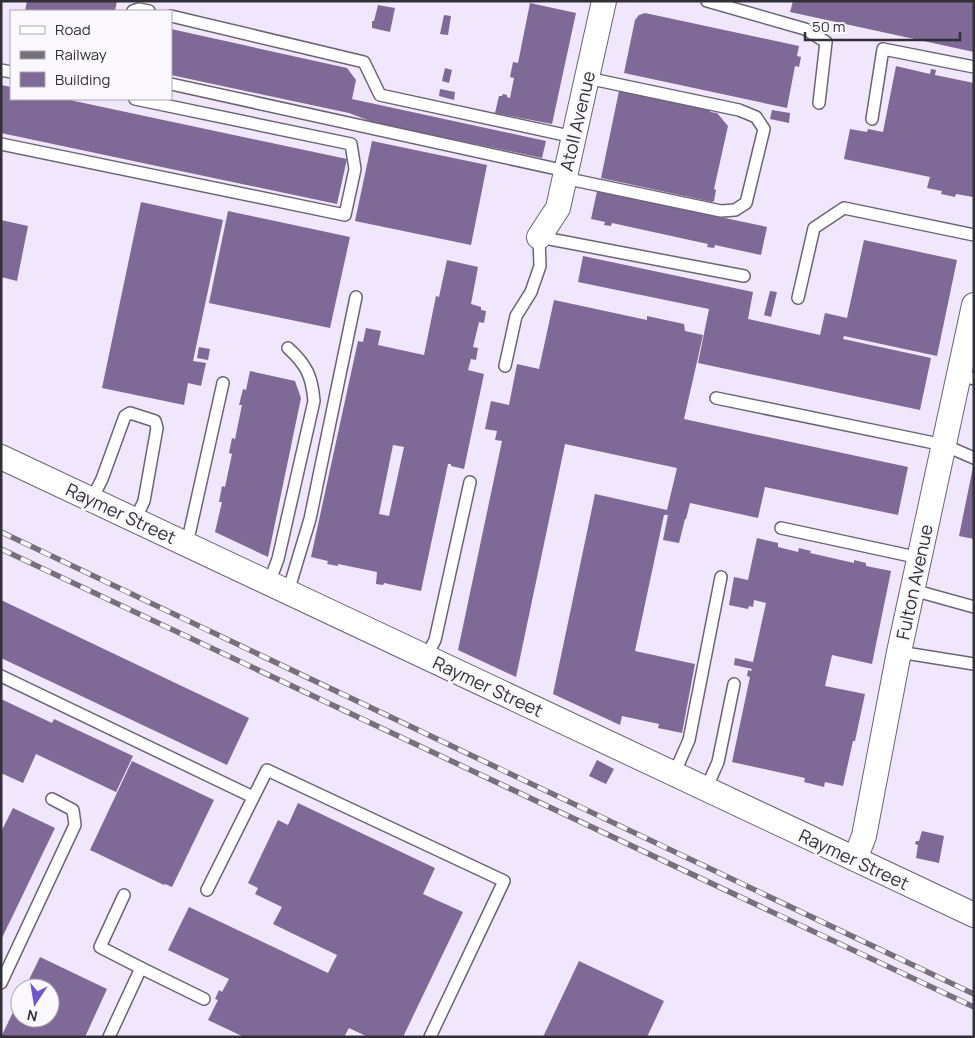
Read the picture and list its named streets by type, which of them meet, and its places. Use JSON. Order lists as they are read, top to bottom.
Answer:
{
  "streets": {
    "street": ["Atoll Avenue", "Raymer Street", "Fulton Avenue"]
  },
  "crossings": [
    ["Raymer Street", "Fulton Avenue"]
  ],
  "legend": ["Road", "Railway", "Building"],
  "scale_bar": "50 m",
  "north": "bottom"
}
